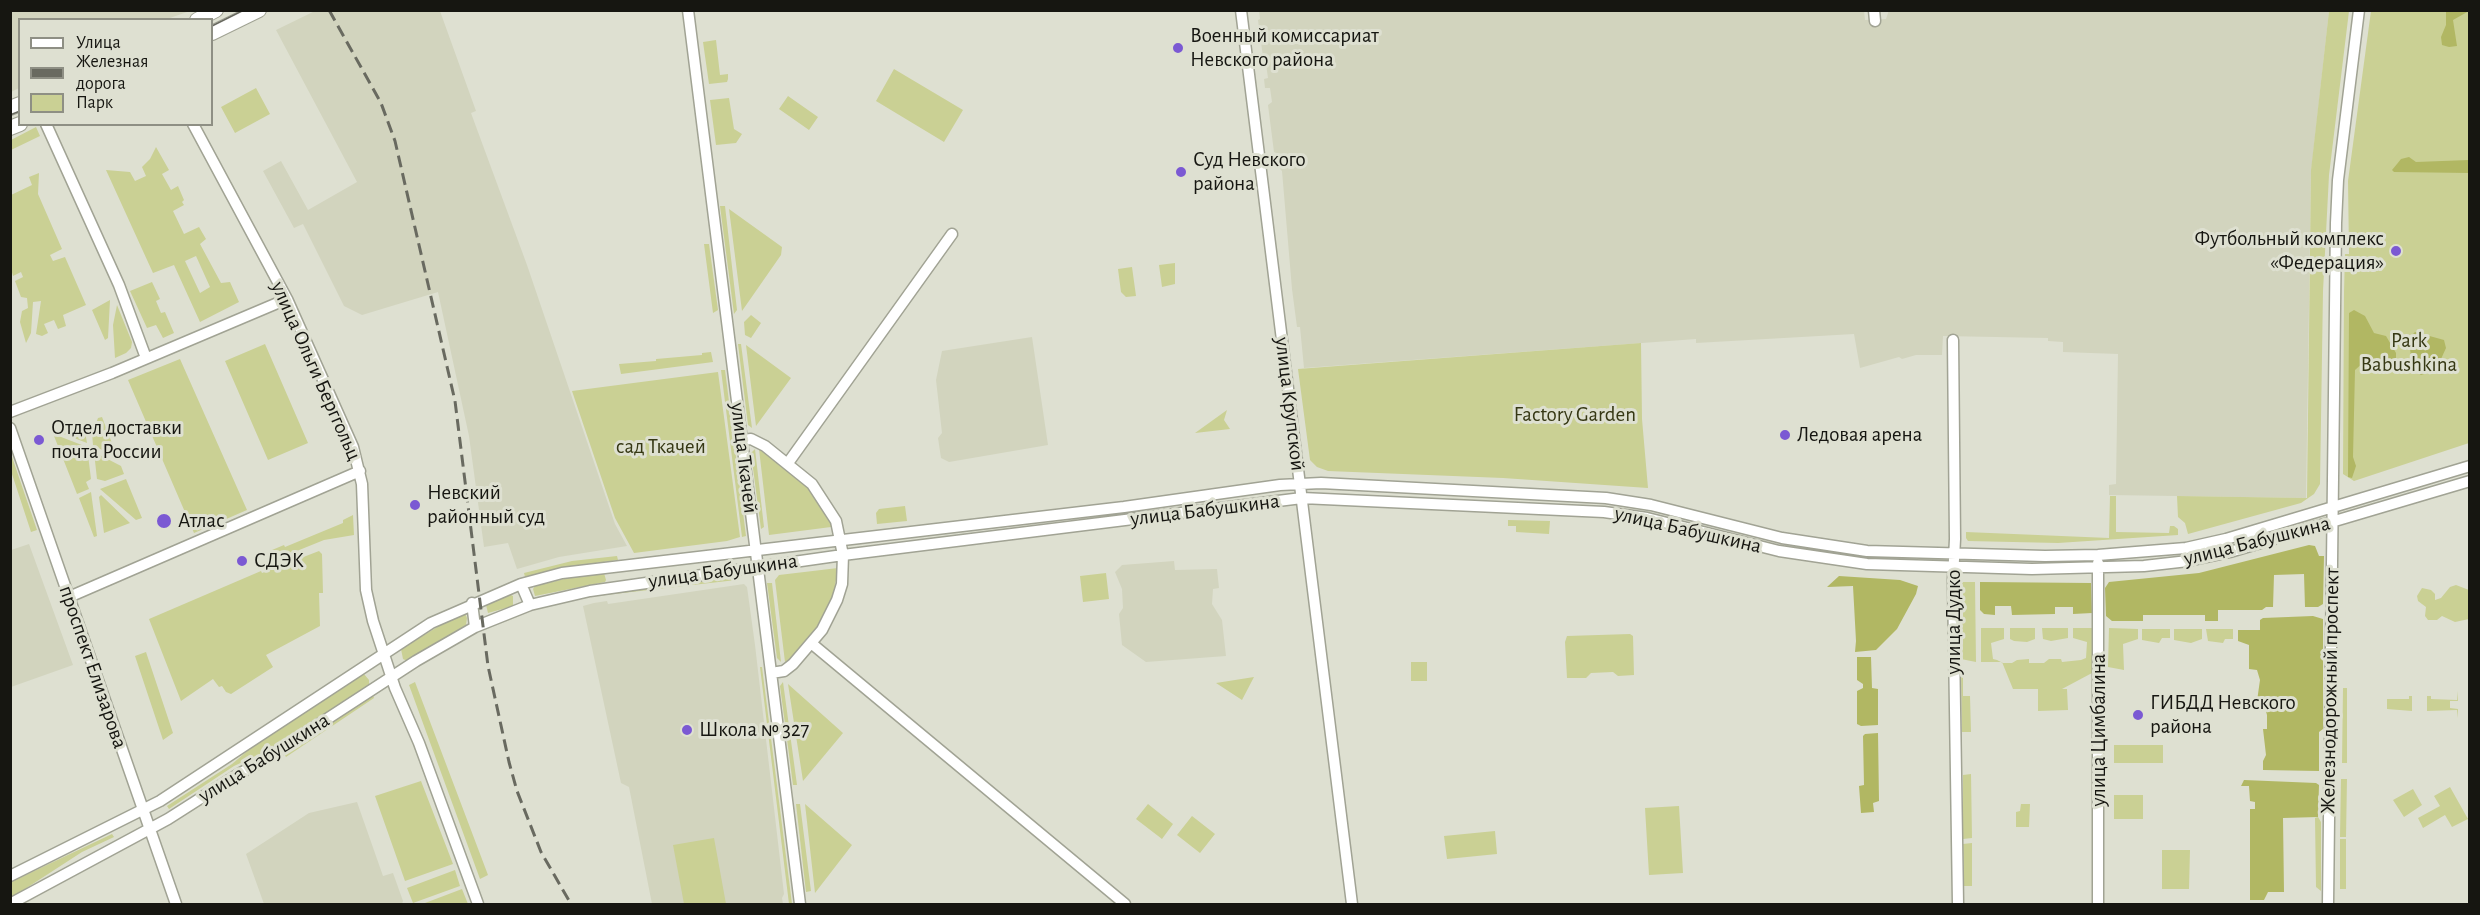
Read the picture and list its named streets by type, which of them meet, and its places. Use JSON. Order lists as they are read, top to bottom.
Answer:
{
  "streets": {
    "street": [
      "улица Ольги Берггольц",
      "улица Крупской",
      "улица Ткачей",
      "улица Бабушкина",
      "улица Дудко",
      "проспект Елизарова",
      "Железнодорожный проспект",
      "улица Цимбалина"
    ]
  },
  "crossings": [
    ["улица Ольги Берггольц", "улица Бабушкина"],
    ["улица Крупской", "улица Бабушкина"],
    ["улица Ткачей", "улица Бабушкина"],
    ["улица Бабушкина", "улица Дудко"],
    ["улица Бабушкина", "проспект Елизарова"],
    ["улица Бабушкина", "Железнодорожный проспект"],
    ["улица Бабушкина", "улица Цимбалина"]
  ],
  "parks": ["Park Babushkina", "Factory Garden", "сад Ткачей"],
  "places": [
    "Военный комиссариат Невского района",
    "Суд Невского района",
    "Футбольный комплекс «Федерация»",
    "Ледовая арена",
    "Отдел доставки почта России",
    "Невский районный суд",
    "Атлас",
    "СДЭК",
    "ГИБДД Невского района",
    "Школа № 327"
  ],
  "legend": ["Улица", "Железная дорога", "Парк"]
}
